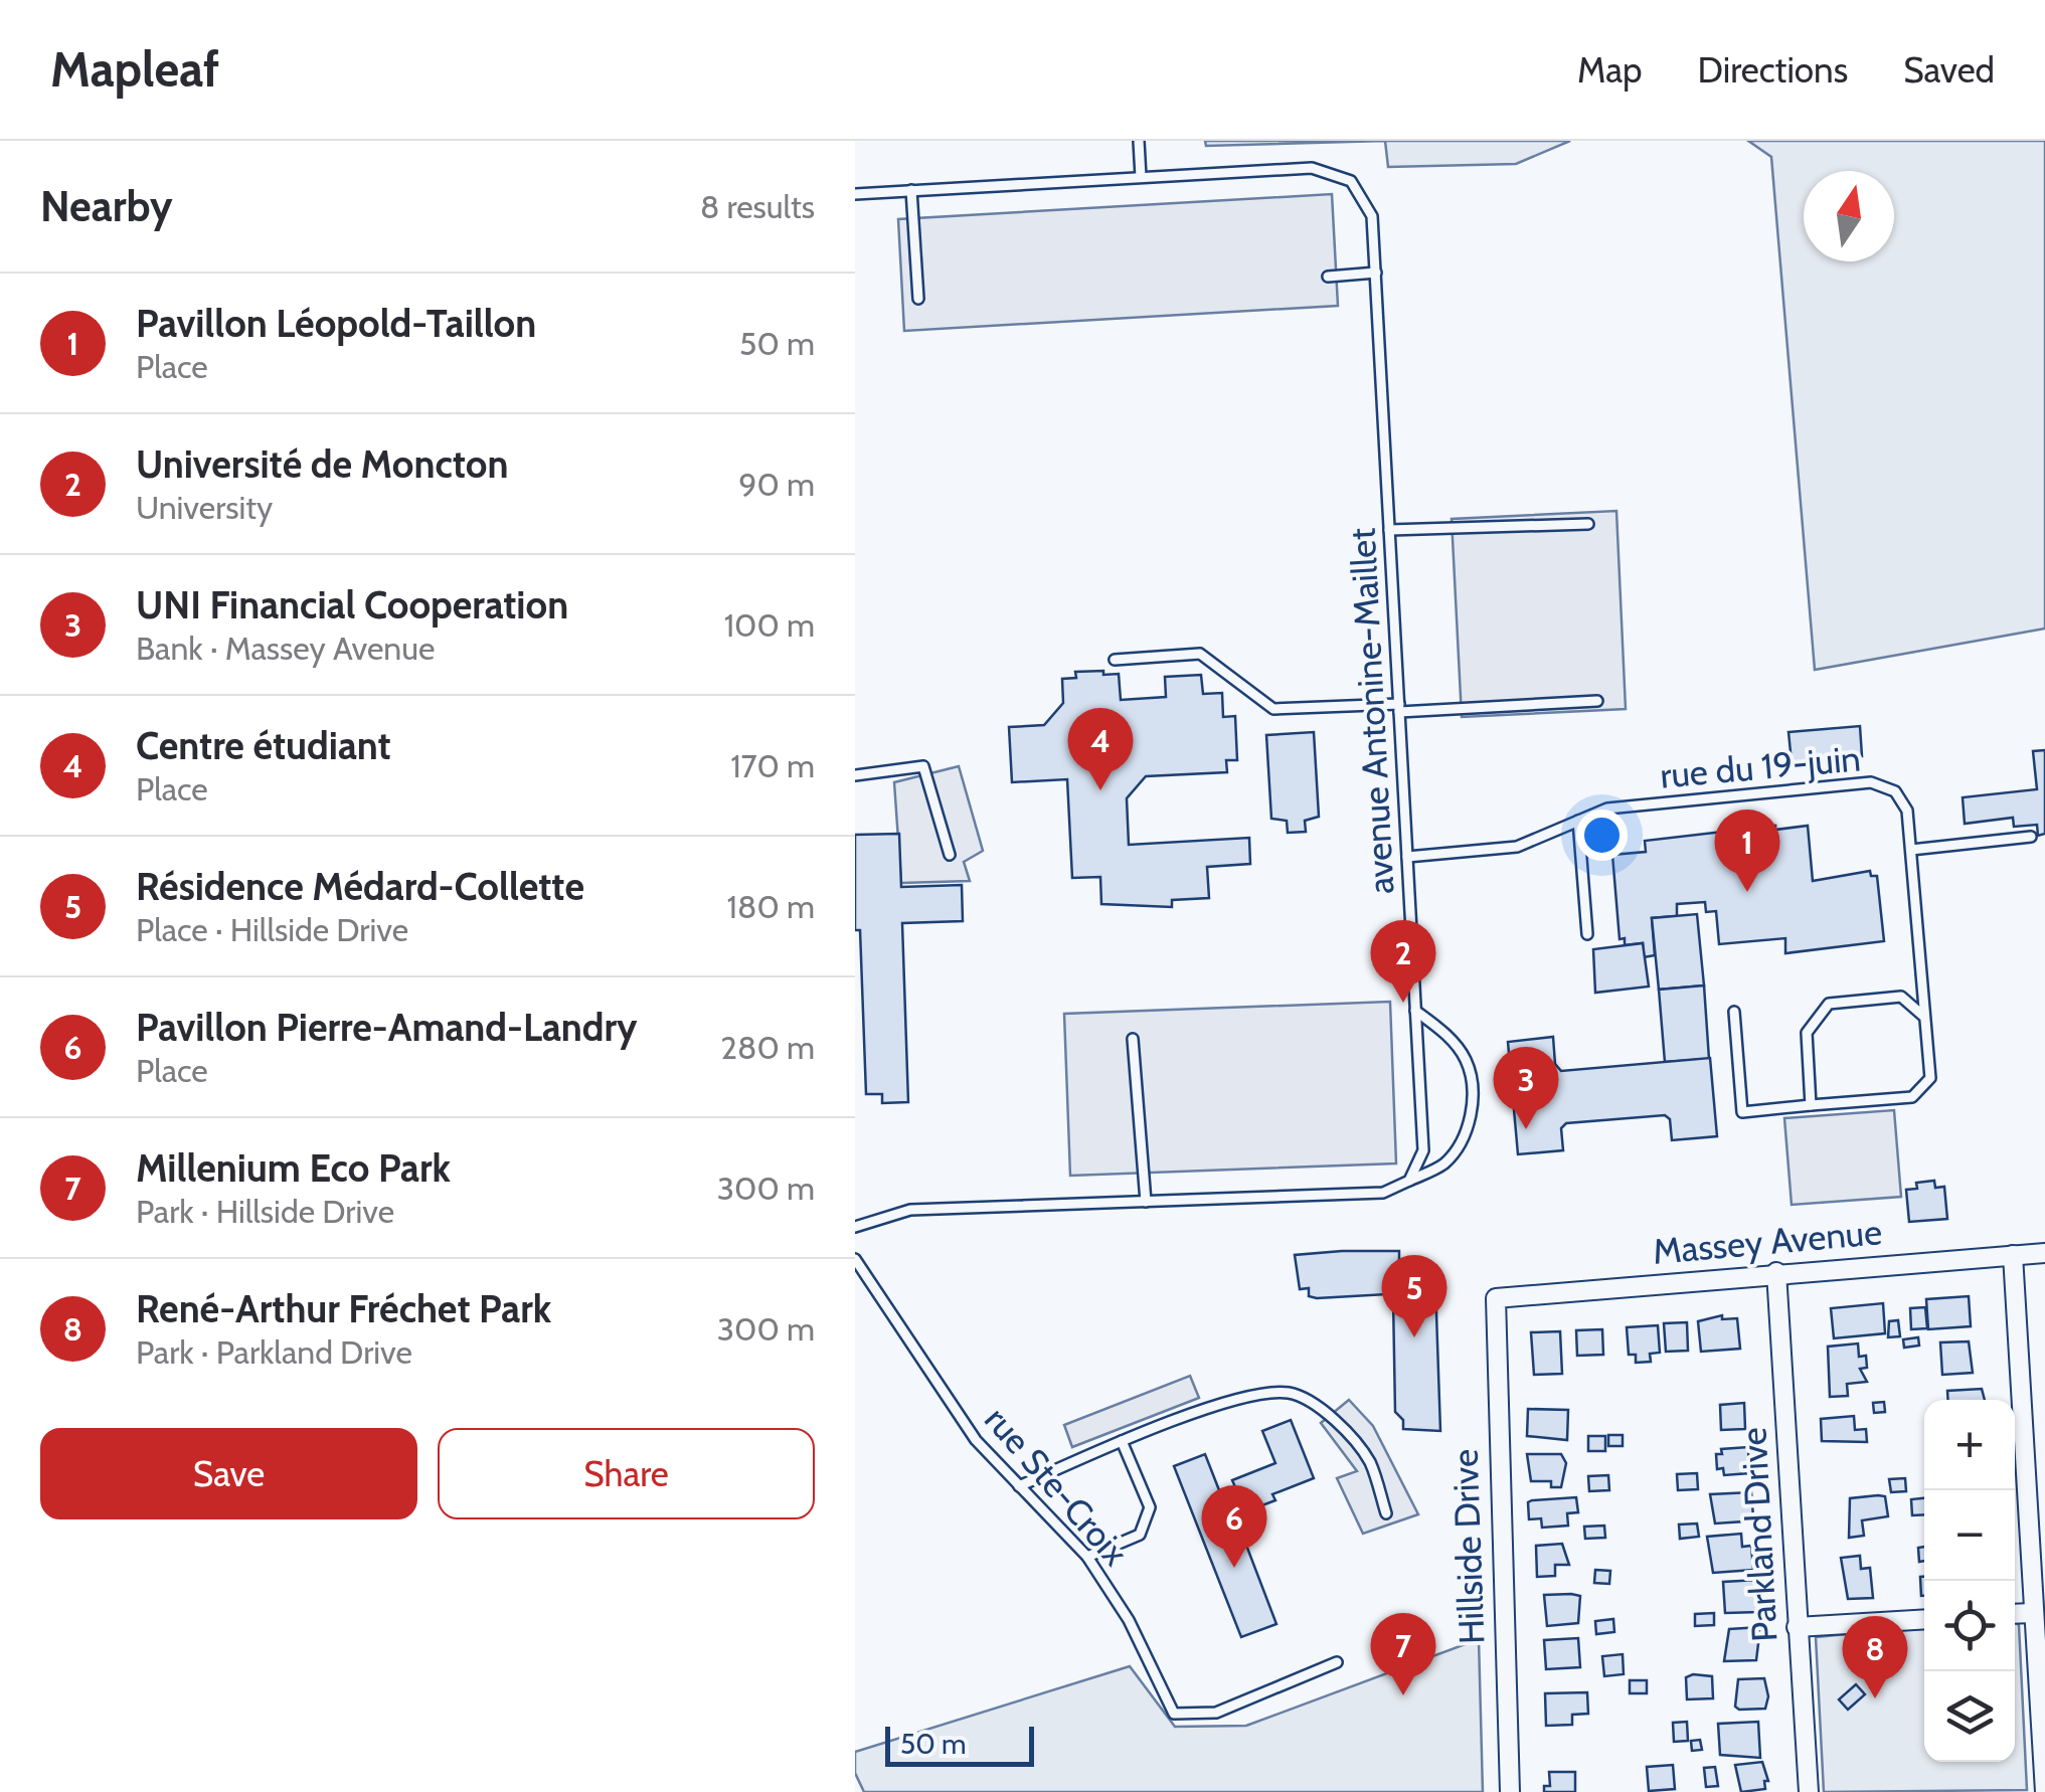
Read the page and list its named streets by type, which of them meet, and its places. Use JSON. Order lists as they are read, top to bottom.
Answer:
{
  "streets": {
    "street": ["Massey Avenue", "Parkland Drive", "Hillside Drive"],
    "lane": ["avenue Antonine-Maillet", "rue du 19-juin", "rue Ste-Croix"]
  },
  "crossings": [
    ["avenue Antonine-Maillet", "rue du 19-juin"],
    ["Massey Avenue", "Parkland Drive"],
    ["Massey Avenue", "Hillside Drive"]
  ],
  "scale_bar": "50 m",
  "north": "top",
  "page": {
    "header": "Mapleaf",
    "nav": ["Map", "Directions", "Saved"],
    "heading": ["Nearby", "8 results"],
    "list": [
      {
        "mark": "1",
        "name": "Pavillon Léopold-Taillon",
        "note": "Place",
        "value": "50 m"
      },
      {
        "mark": "2",
        "name": "Université de Moncton",
        "note": "University",
        "value": "90 m"
      },
      {
        "mark": "3",
        "name": "UNI Financial Cooperation",
        "note": "Bank · Massey Avenue",
        "value": "100 m"
      },
      {
        "mark": "4",
        "name": "Centre étudiant",
        "note": "Place",
        "value": "170 m"
      },
      {
        "mark": "5",
        "name": "Résidence Médard-Collette",
        "note": "Place · Hillside Drive",
        "value": "180 m"
      },
      {
        "mark": "6",
        "name": "Pavillon Pierre-Amand-Landry",
        "note": "Place",
        "value": "280 m"
      },
      {
        "mark": "7",
        "name": "Millenium Eco Park",
        "note": "Park · Hillside Drive",
        "value": "300 m"
      },
      {
        "mark": "8",
        "name": "René-Arthur Fréchet Park",
        "note": "Park · Parkland Drive",
        "value": "300 m"
      }
    ],
    "pins": [
      "4",
      "1",
      "2",
      "3",
      "5",
      "6",
      "7",
      "8"
    ],
    "buttons": ["Save", "Share"],
    "map_buttons": ["+", "−"],
    "scale": "50 m"
  }
}
